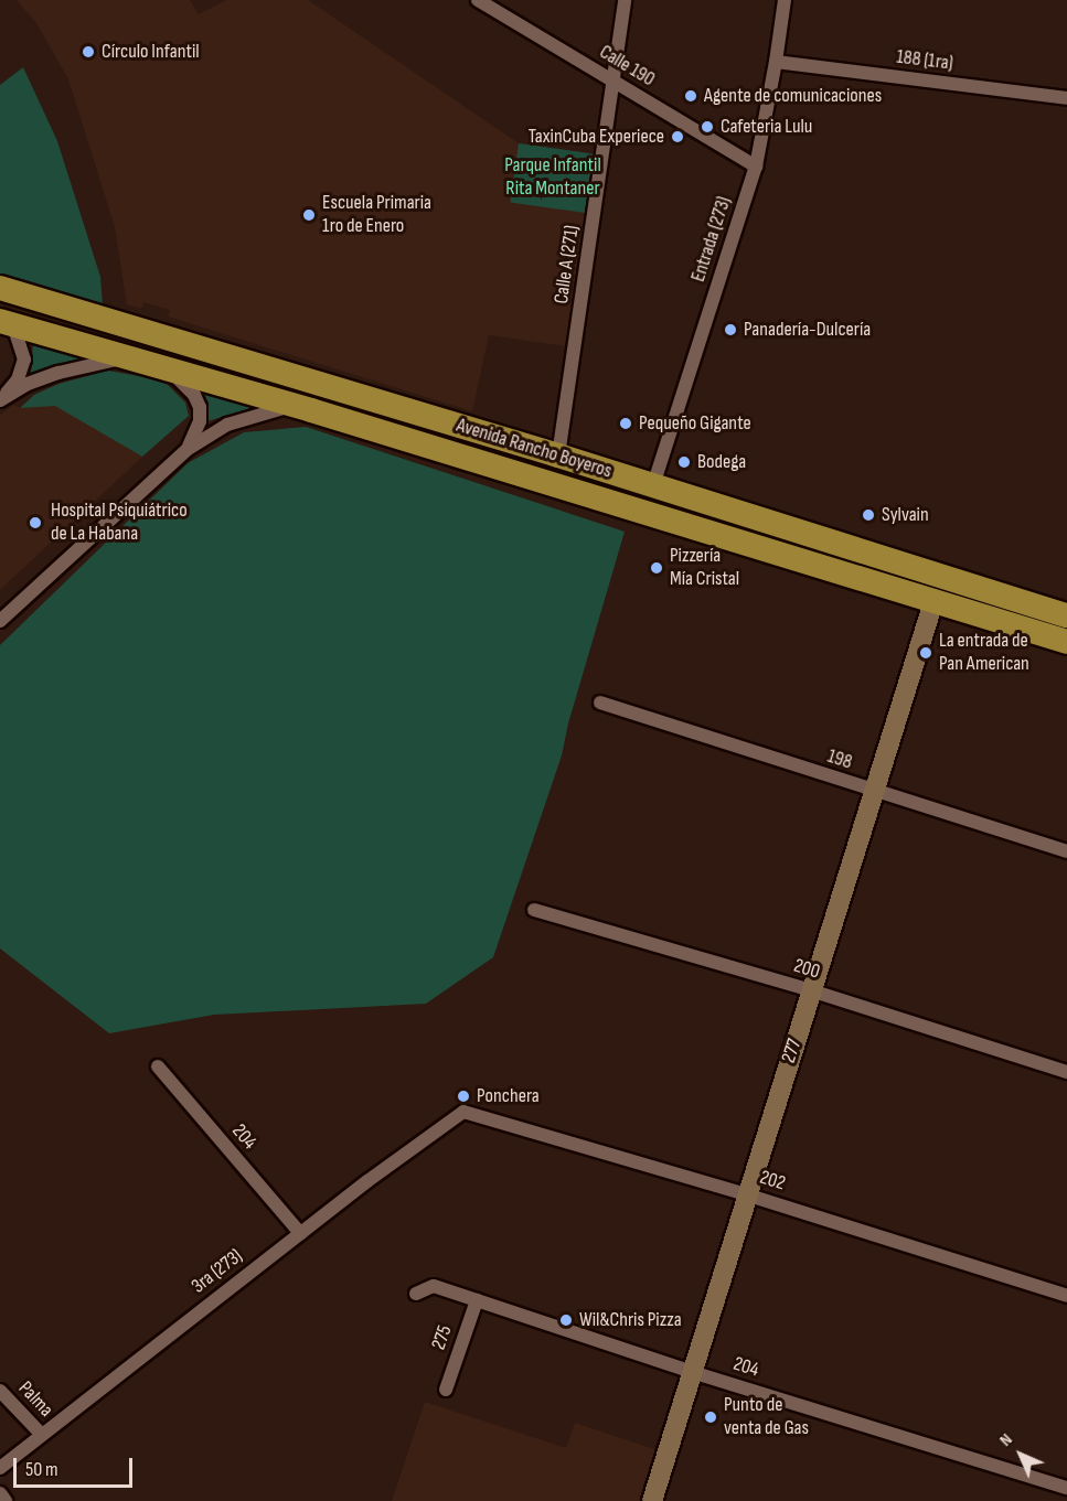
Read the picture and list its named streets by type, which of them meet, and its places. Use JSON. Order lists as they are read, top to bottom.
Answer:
{
  "streets": {
    "highway": ["Avenida Rancho Boyeros"],
    "street": [
      "188 (1ra)",
      "Calle 190",
      "Entrada (273)",
      "Calle A (271)",
      "198",
      "200",
      "277",
      "204",
      "202",
      "3ra (273)",
      "275",
      "Palma"
    ]
  },
  "crossings": [
    ["188 (1ra)", "Entrada (273)"],
    ["Calle 190", "Entrada (273)"],
    ["Calle 190", "Calle A (271)"],
    ["Entrada (273)", "Avenida Rancho Boyeros"],
    ["Calle A (271)", "Avenida Rancho Boyeros"],
    ["Avenida Rancho Boyeros", "277"],
    ["198", "277"],
    ["200", "277"],
    ["277", "204"],
    ["277", "202"],
    ["204", "3ra (273)"],
    ["204", "275"],
    ["202", "3ra (273)"],
    ["3ra (273)", "Palma"]
  ],
  "parks": ["Parque Infantil Rita Montaner"],
  "places": [
    "Círculo Infantil",
    "Agente de comunicaciones",
    "Cafeteria Lulu",
    "TaxinCuba Experiece",
    "Escuela Primaria 1ro de Enero",
    "Panadería-Dulcería",
    "Pequeño Gigante",
    "Bodega",
    "Sylvain",
    "Hospital Psiquiátrico de La Habana",
    "Pizzería Mía Cristal",
    "La entrada de Pan American",
    "Ponchera",
    "Wil&Chris Pizza",
    "Punto de venta de Gas"
  ],
  "scale_bar": "50 m",
  "north": "top left"
}
